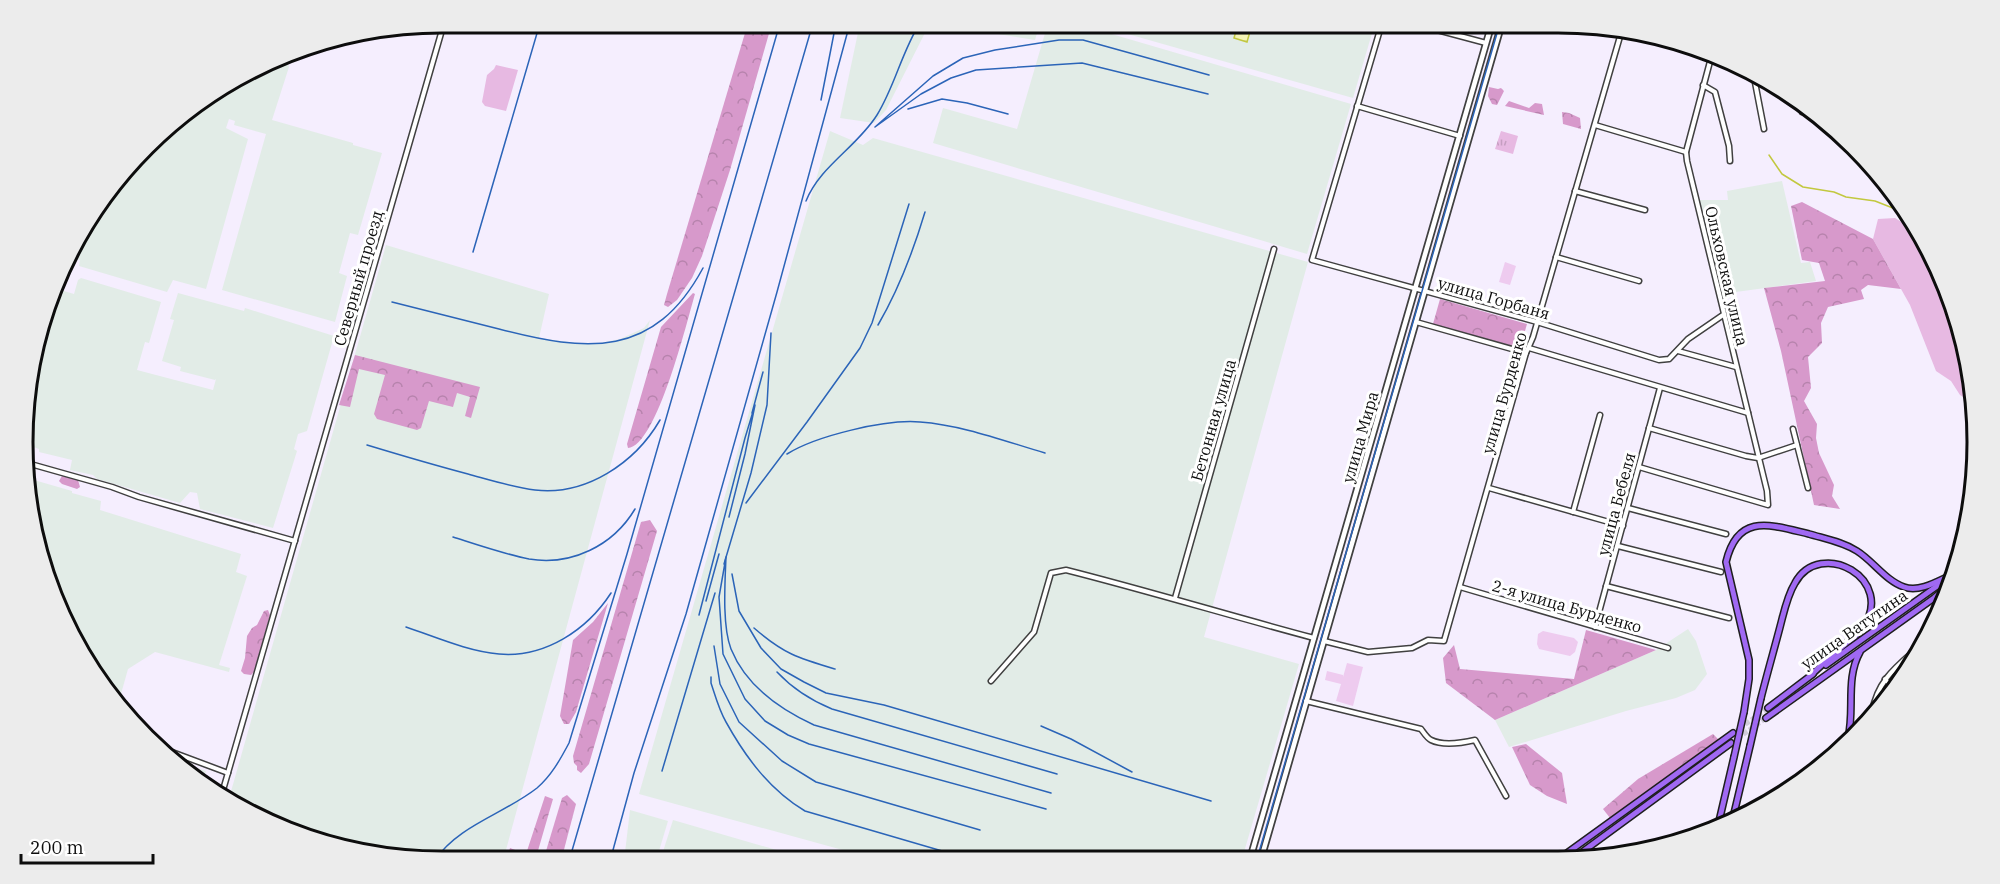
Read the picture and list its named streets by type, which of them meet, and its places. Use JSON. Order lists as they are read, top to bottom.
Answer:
{
  "streets": {
    "main road": ["улица Ватутина"],
    "street": [
      "Ольховская улица",
      "Северный проезд",
      "улица Горбаня",
      "улица Бурденко",
      "Бетонная улица",
      "улица Мира",
      "улица Бебеля",
      "2-я улица Бурденко"
    ]
  },
  "crossings": [
    ["Ольховская улица", "улица Бебеля"],
    ["улица Горбаня", "улица Бурденко"],
    ["улица Горбаня", "улица Мира"],
    ["улица Бурденко", "улица Мира"],
    ["улица Бурденко", "2-я улица Бурденко"],
    ["улица Бебеля", "2-я улица Бурденко"]
  ],
  "scale_bar": "200 m"
}
